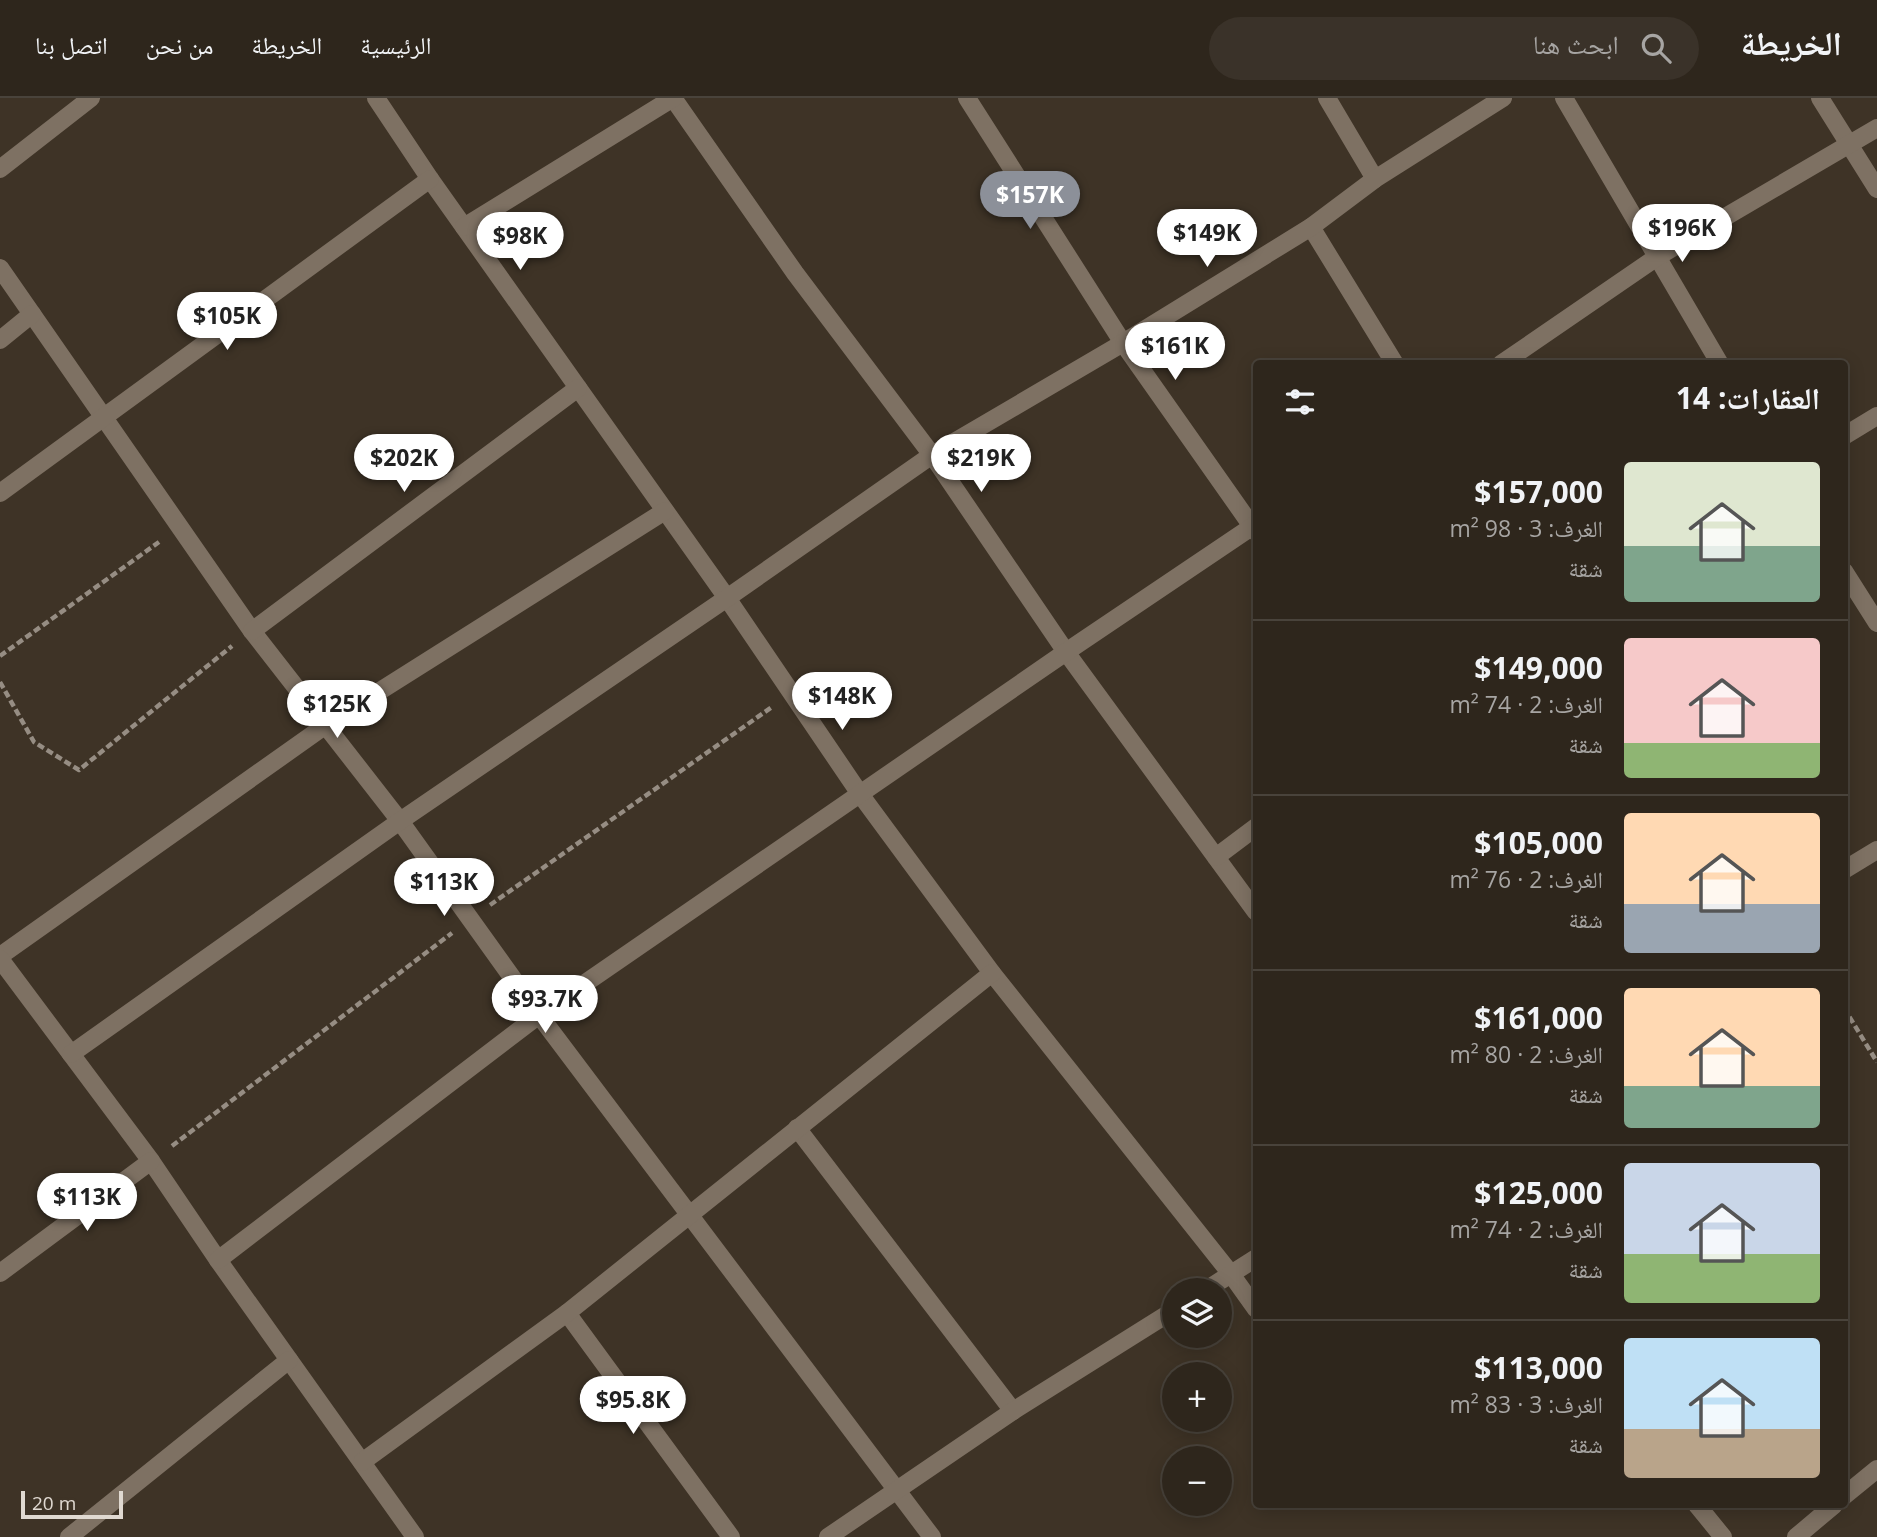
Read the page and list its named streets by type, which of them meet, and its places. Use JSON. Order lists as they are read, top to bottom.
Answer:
{
  "scale_bar": "20 m",
  "page": {
    "header": "الخريطة",
    "search": "ابحث هنا",
    "nav": [
      "الرئيسية",
      "الخريطة",
      "من نحن",
      "اتصل بنا"
    ],
    "price": [
      "$157K",
      "$196K",
      "$149K",
      "$98K",
      "$105K",
      "$161K",
      "$202K",
      "$219K",
      "$148K",
      "$125K",
      "$113K",
      "$93.7K",
      "$113K",
      "$95.8K"
    ],
    "heading": "العقارات: 14",
    "list": [
      {
        "name": "$157,000",
        "note": "الغرف: 3 · 98 m² · شقة"
      },
      {
        "name": "$149,000",
        "note": "الغرف: 2 · 74 m² · شقة"
      },
      {
        "name": "$105,000",
        "note": "الغرف: 2 · 76 m² · شقة"
      },
      {
        "name": "$161,000",
        "note": "الغرف: 2 · 80 m² · شقة"
      },
      {
        "name": "$125,000",
        "note": "الغرف: 2 · 74 m² · شقة"
      },
      {
        "name": "$113,000",
        "note": "الغرف: 3 · 83 m² · شقة"
      }
    ],
    "map_buttons": ["+", "−"],
    "scale": "20 m"
  }
}
